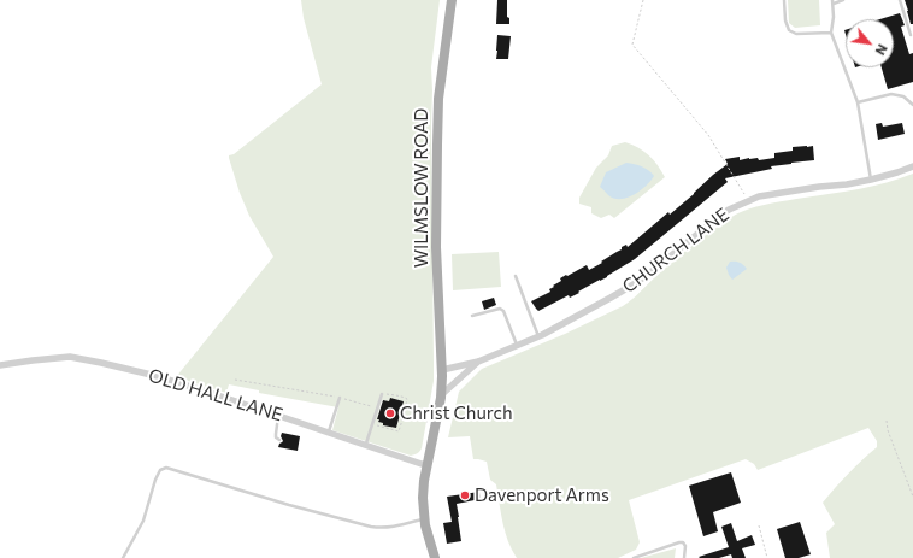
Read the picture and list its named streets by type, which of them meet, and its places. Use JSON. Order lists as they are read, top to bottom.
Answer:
{
  "streets": {
    "main road": ["WILMSLOW ROAD"],
    "street": ["CHURCH LANE", "OLD HALL LANE"]
  },
  "crossings": [
    ["WILMSLOW ROAD", "CHURCH LANE"],
    ["WILMSLOW ROAD", "OLD HALL LANE"]
  ],
  "places": ["Christ Church", "Davenport Arms"],
  "north": "bottom right"
}
